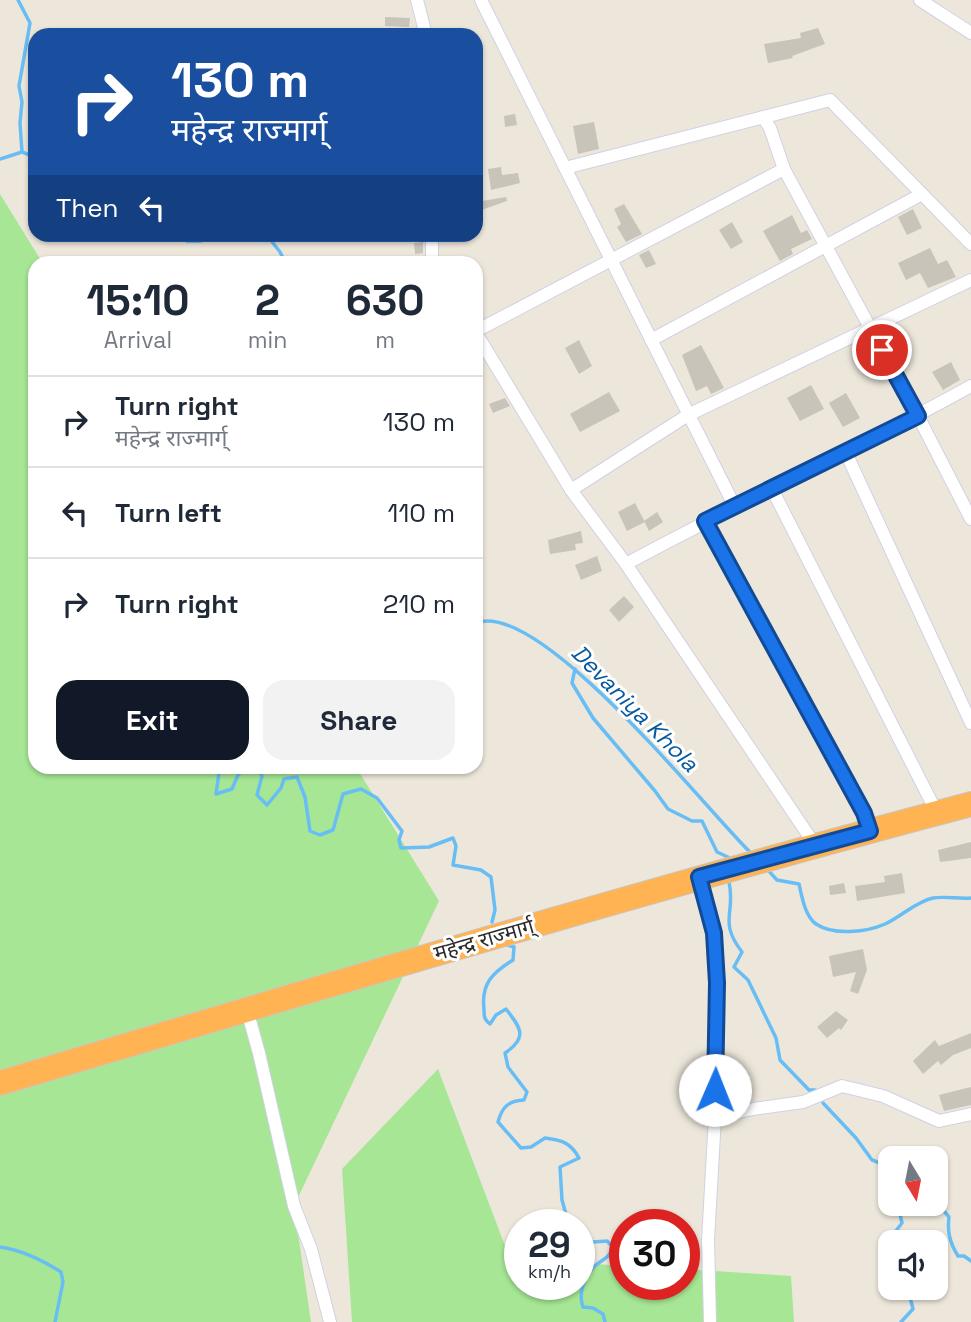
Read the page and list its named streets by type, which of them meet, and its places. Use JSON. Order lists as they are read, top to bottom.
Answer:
{
  "streets": {
    "highway": ["महेन्द्र राज्मार्ग्"]
  },
  "water": ["Devaniya Khola"],
  "north": "bottom",
  "page": {
    "turn": ["130 m", "महेन्द्र राज्मार्ग्"],
    "then": "Then",
    "eta": [
      "15:10",
      "Arrival",
      "2",
      "min",
      "630",
      "m"
    ],
    "list": [
      {
        "name": "Turn right",
        "note": "महेन्द्र राज्मार्ग्",
        "value": "130 m"
      },
      {
        "name": "Turn left",
        "value": "110 m"
      },
      {
        "name": "Turn right",
        "value": "210 m"
      }
    ],
    "buttons": ["Exit", "Share"],
    "speed": "29 km/h",
    "limit": "30"
  }
}
